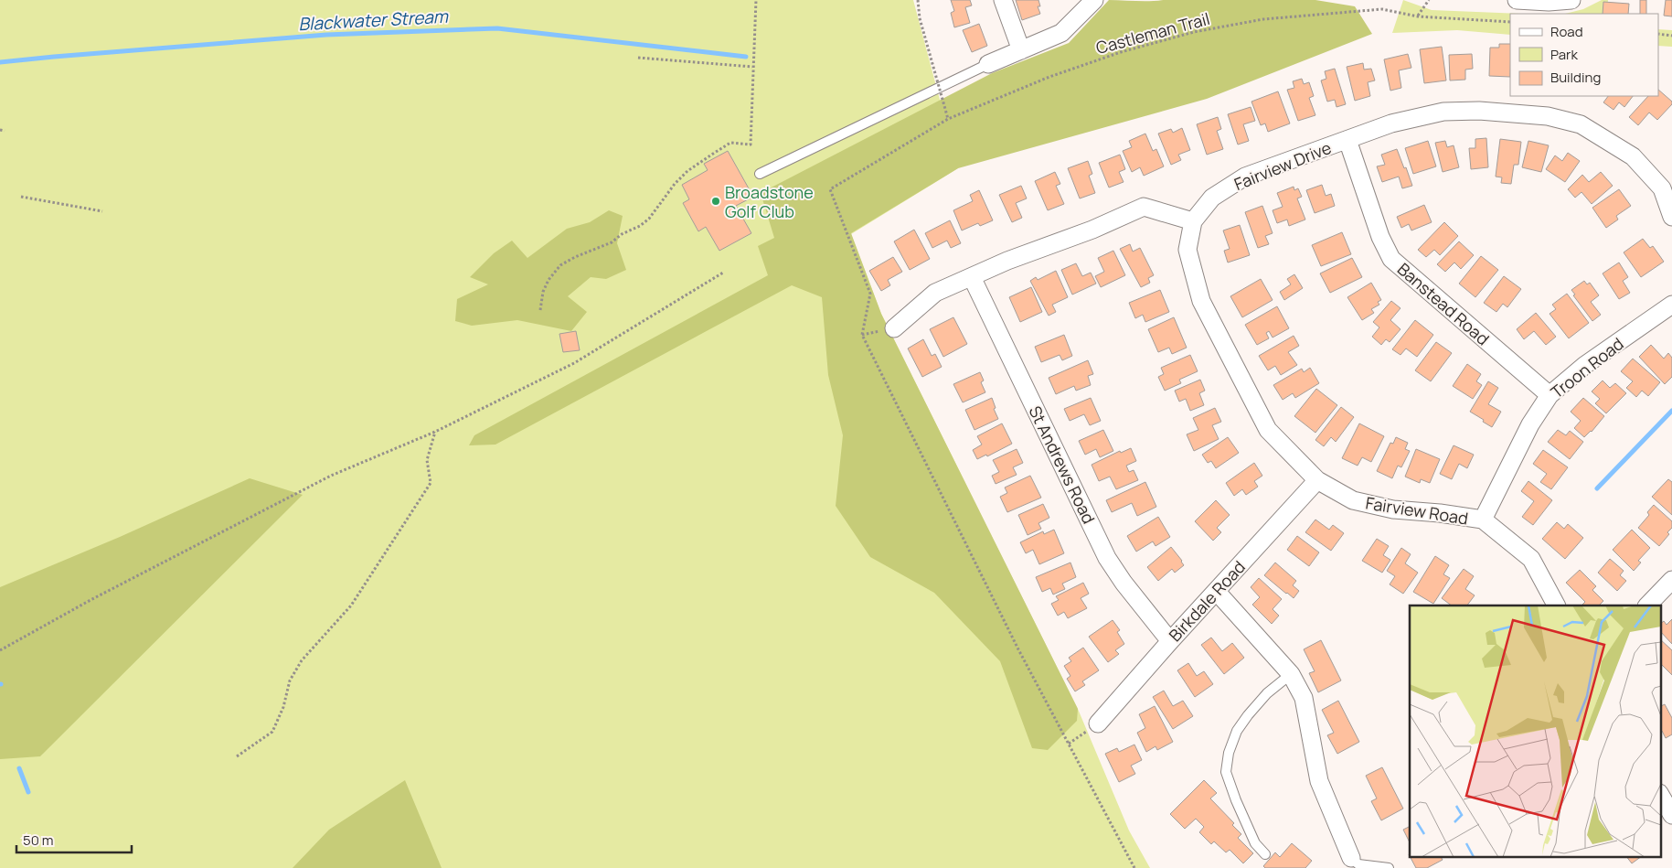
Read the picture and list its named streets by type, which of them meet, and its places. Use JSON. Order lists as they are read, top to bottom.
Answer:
{
  "streets": {
    "street": [
      "Fairview Drive",
      "Banstead Road",
      "Troon Road",
      "St Andrews Road",
      "Fairview Road",
      "Birkdale Road"
    ],
    "path": ["Castleman Trail"]
  },
  "crossings": [
    ["Fairview Drive", "Banstead Road"],
    ["Fairview Drive", "Fairview Road"],
    ["Banstead Road", "Troon Road"],
    ["Troon Road", "Fairview Road"],
    ["St Andrews Road", "Birkdale Road"],
    ["Fairview Road", "Birkdale Road"]
  ],
  "water": ["Blackwater Stream"],
  "places": ["Broadstone Golf Club"],
  "legend": ["Road", "Park", "Building"],
  "scale_bar": "50 m"
}
